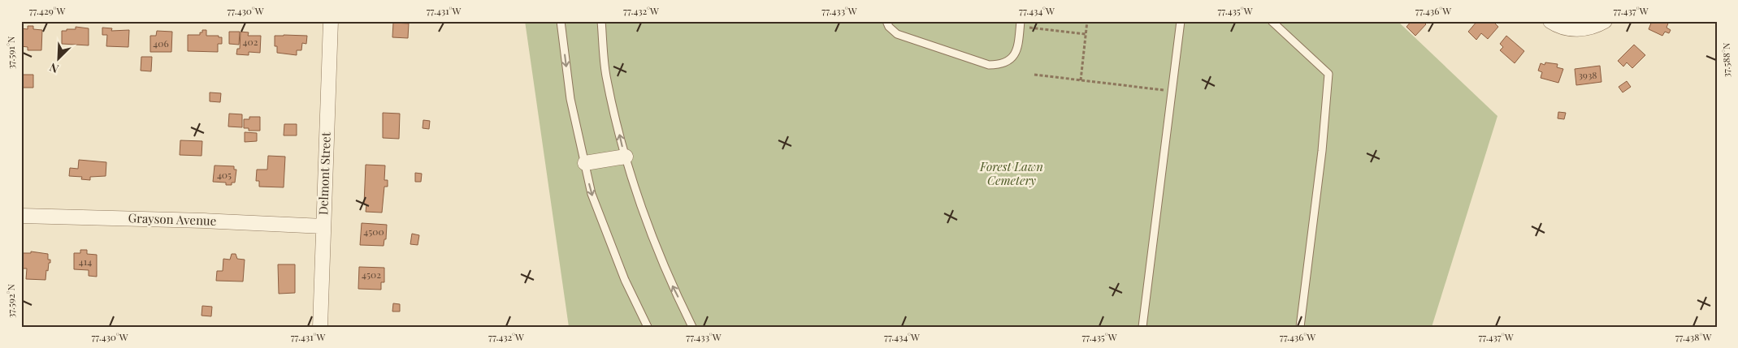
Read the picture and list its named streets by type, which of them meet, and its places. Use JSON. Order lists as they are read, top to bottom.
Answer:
{
  "streets": {
    "street": ["Delmont Street", "Grayson Avenue"]
  },
  "crossings": [
    ["Delmont Street", "Grayson Avenue"]
  ],
  "parks": ["Forest Lawn Cemetery"],
  "house_numbers": [
    "402",
    "406",
    "3938",
    "405",
    "4500",
    "414",
    "4502"
  ],
  "north": "bottom left",
  "coordinates": [
    "77.429°W",
    "77.430°W",
    "77.431°W",
    "77.432°W",
    "77.433°W",
    "77.434°W",
    "77.435°W",
    "77.436°W",
    "77.437°W",
    "37.591°N",
    "37.588°N",
    "37.592°N",
    "77.438°W"
  ]
}
